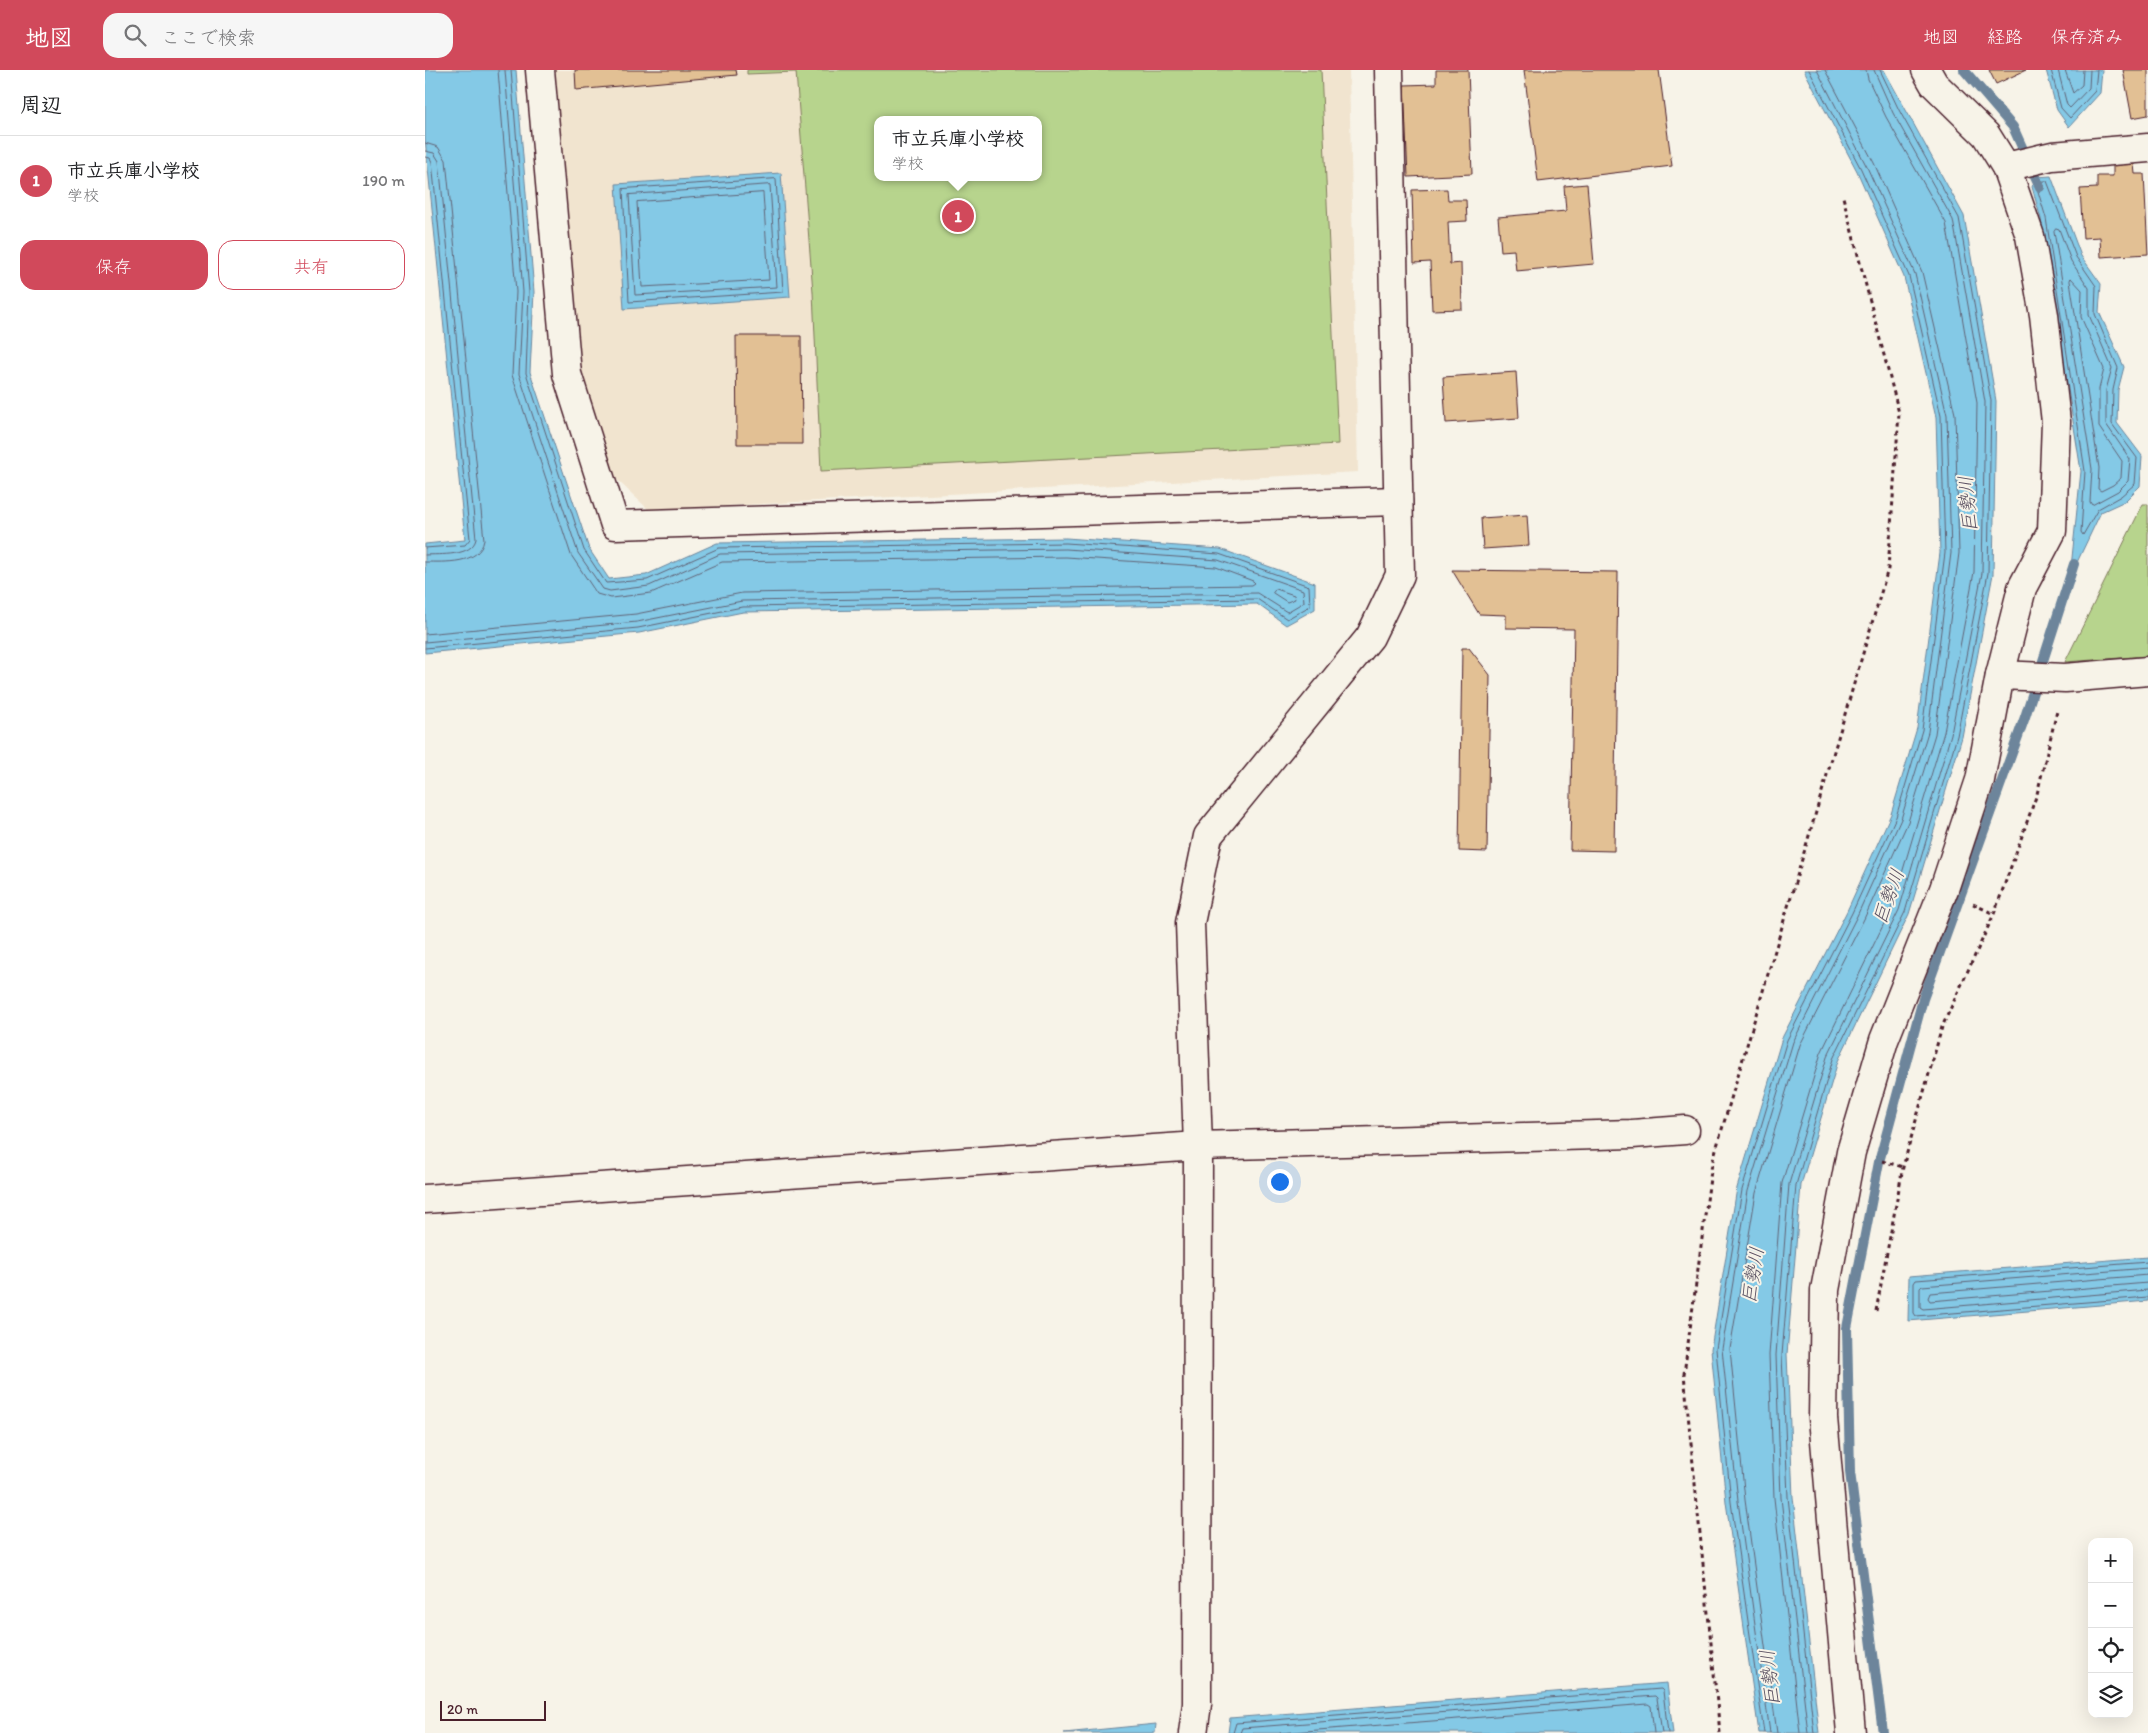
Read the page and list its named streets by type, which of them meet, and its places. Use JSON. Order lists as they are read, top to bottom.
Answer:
{
  "water": ["巨勢川"],
  "scale_bar": "20 m",
  "page": {
    "header": "地図",
    "search": "ここで検索",
    "nav": ["地図", "経路", "保存済み"],
    "heading": "周辺",
    "popup": ["市立兵庫小学校", "学校"],
    "list": [
      {
        "mark": "1",
        "name": "市立兵庫小学校",
        "note": "学校",
        "value": "190 m"
      }
    ],
    "pins": "1",
    "buttons": ["保存", "共有"],
    "map_buttons": ["+", "−"],
    "scale": "20 m"
  }
}
